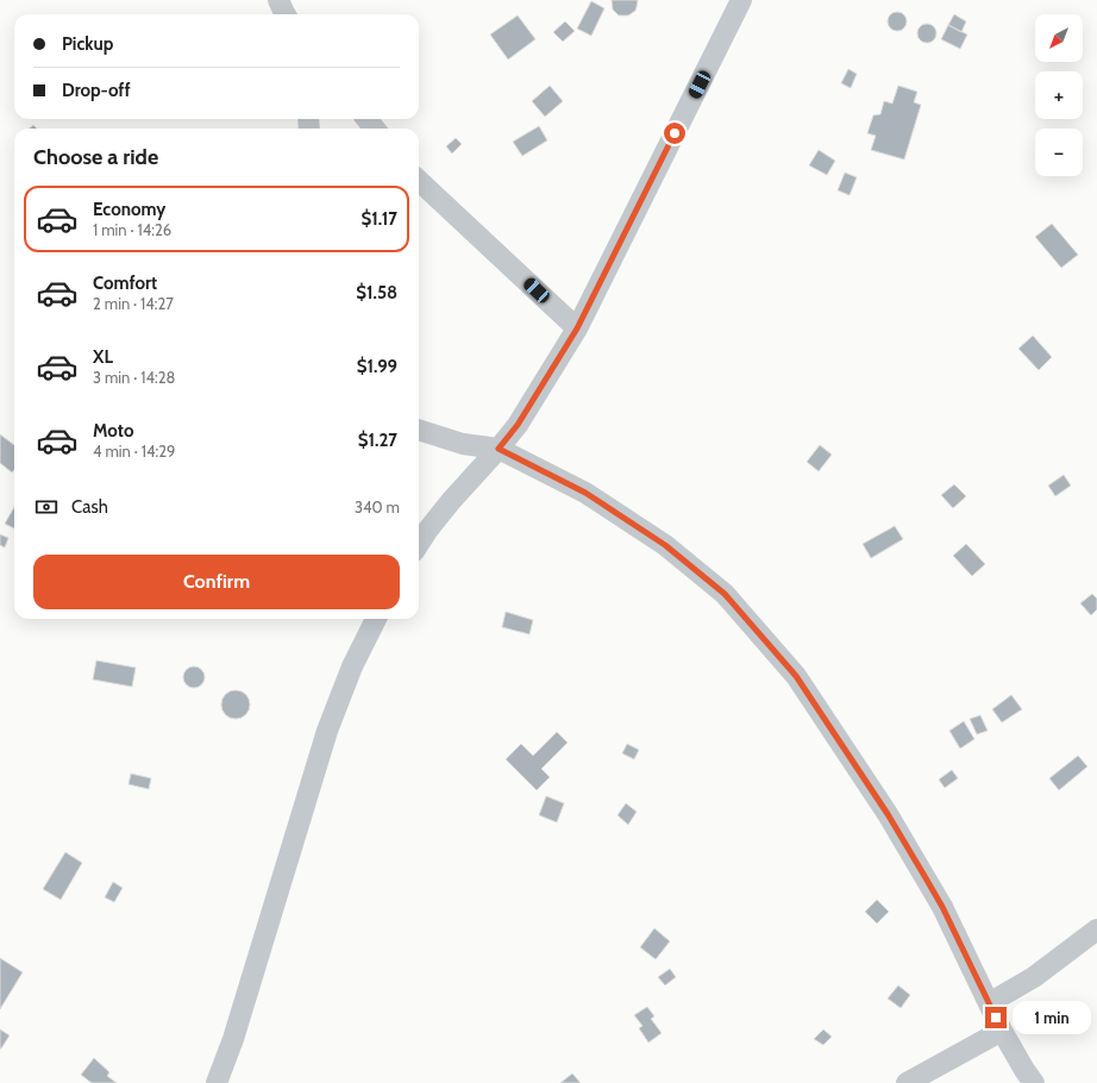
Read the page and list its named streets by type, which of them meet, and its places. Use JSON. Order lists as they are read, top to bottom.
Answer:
{
  "north": "bottom left",
  "page": {
    "map_buttons": ["+", "−"],
    "banner": ["Pickup", "Drop-off"],
    "heading": "Choose a ride",
    "list": [
      {
        "name": "Economy",
        "note": "1 min · 14:26",
        "value": "$1.17"
      },
      {
        "name": "Comfort",
        "note": "2 min · 14:27",
        "value": "$1.58"
      },
      {
        "name": "XL",
        "note": "3 min · 14:28",
        "value": "$1.99"
      },
      {
        "name": "Moto",
        "note": "4 min · 14:29",
        "value": "$1.27"
      }
    ],
    "pay": ["Cash", "340 m"],
    "buttons": "Confirm",
    "bubble": "1 min"
  }
}
